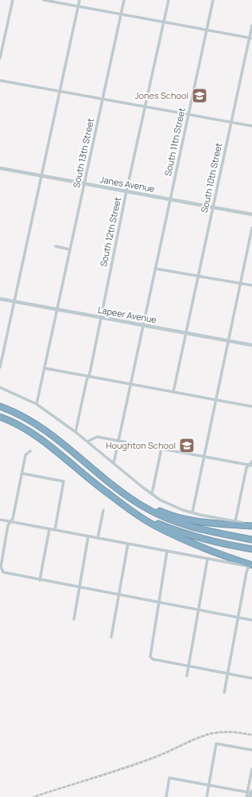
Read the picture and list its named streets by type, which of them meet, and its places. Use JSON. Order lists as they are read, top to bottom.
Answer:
{
  "streets": {
    "street": [
      "South 11th Street",
      "South 13th Street",
      "South 10th Street",
      "Janes Avenue",
      "South 12th Street",
      "Lapeer Avenue"
    ]
  },
  "crossings": [
    ["South 11th Street", "Janes Avenue"],
    ["South 11th Street", "Lapeer Avenue"],
    ["South 13th Street", "Janes Avenue"],
    ["South 13th Street", "Lapeer Avenue"],
    ["South 10th Street", "Janes Avenue"],
    ["South 10th Street", "Lapeer Avenue"],
    ["Janes Avenue", "South 12th Street"],
    ["South 12th Street", "Lapeer Avenue"]
  ],
  "places": {
    "school or university": ["Jones School", "Houghton School"]
  }
}
